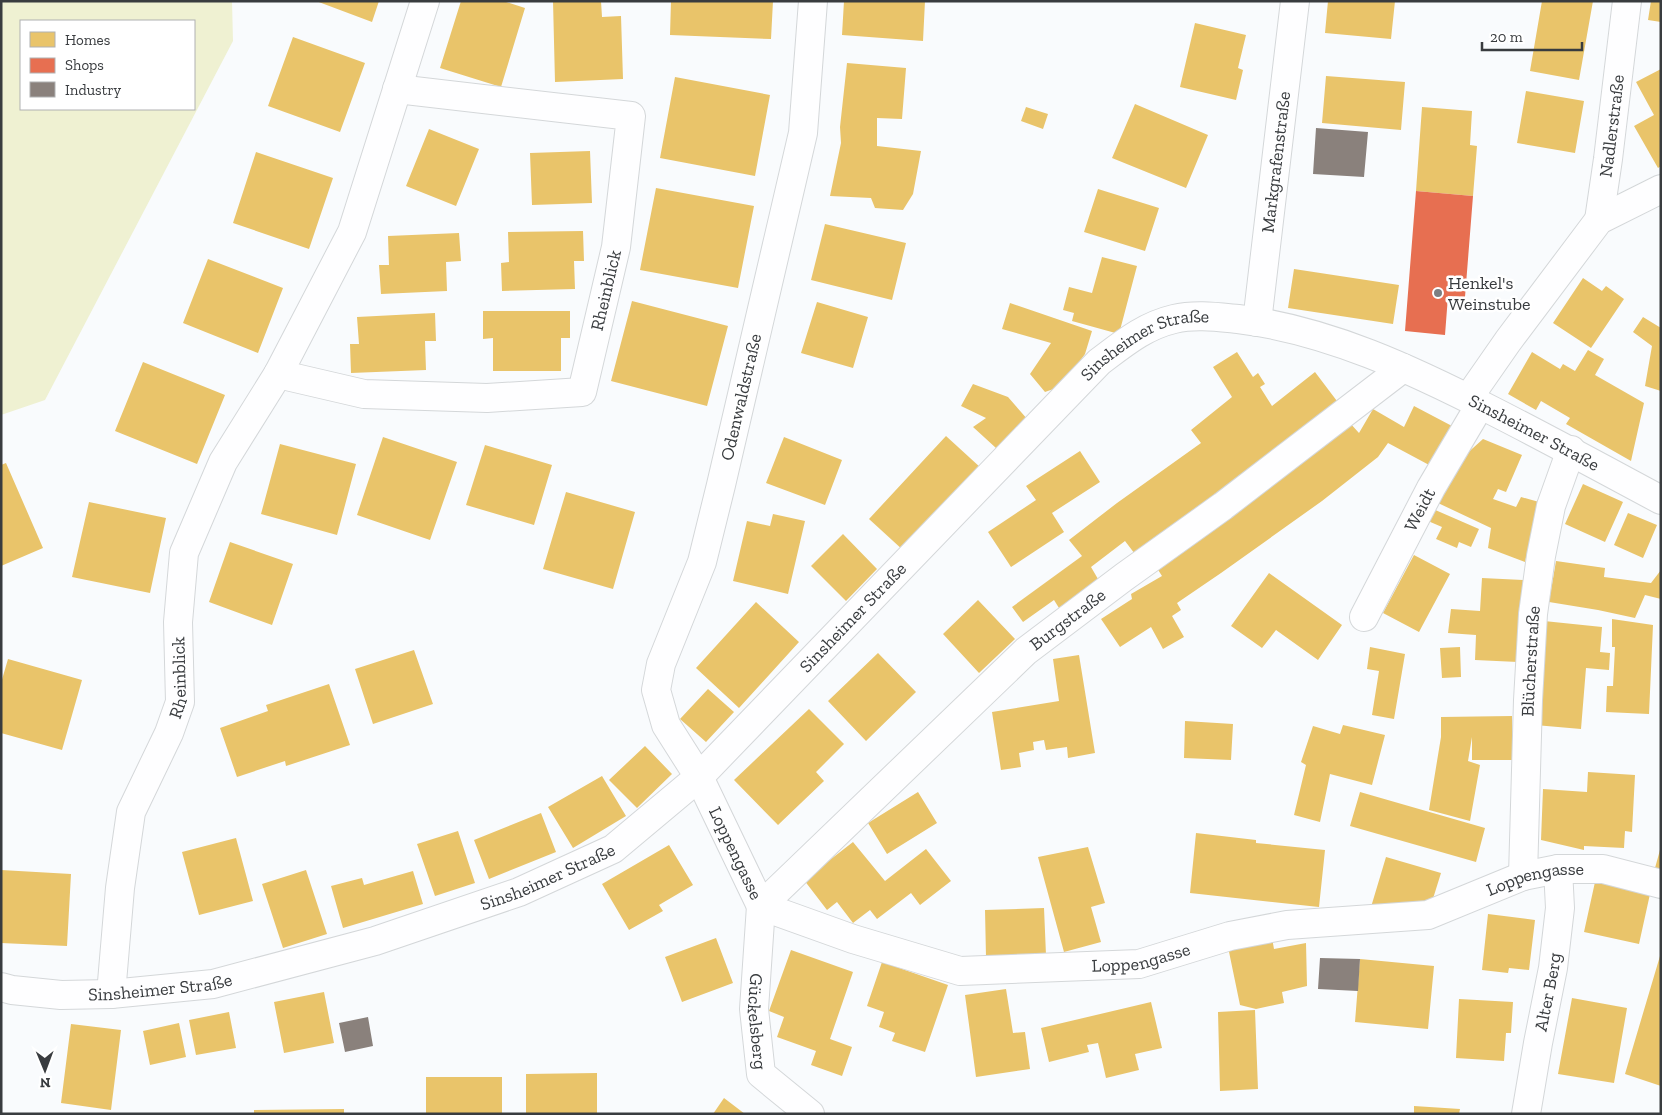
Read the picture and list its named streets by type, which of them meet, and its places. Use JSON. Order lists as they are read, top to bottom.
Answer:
{
  "streets": {
    "street": [
      "Nadlerstraße",
      "Markgrafenstraße",
      "Rheinblick",
      "Sinsheimer Straße",
      "Odenwaldstraße",
      "Weidt",
      "Burgstraße",
      "Blücherstraße",
      "Loppengasse",
      "Alter Berg",
      "Gückelsberg"
    ]
  },
  "crossings": [
    ["Markgrafenstraße", "Sinsheimer Straße"],
    ["Rheinblick", "Sinsheimer Straße"],
    ["Sinsheimer Straße", "Odenwaldstraße"],
    ["Sinsheimer Straße", "Weidt"],
    ["Sinsheimer Straße", "Burgstraße"],
    ["Sinsheimer Straße", "Blücherstraße"],
    ["Sinsheimer Straße", "Loppengasse"],
    ["Odenwaldstraße", "Loppengasse"],
    ["Burgstraße", "Loppengasse"],
    ["Burgstraße", "Gückelsberg"],
    ["Blücherstraße", "Loppengasse"],
    ["Loppengasse", "Alter Berg"],
    ["Loppengasse", "Gückelsberg"]
  ],
  "places": ["Henkel's Weinstube"],
  "legend": ["Homes", "Shops", "Industry"],
  "scale_bar": "20 m",
  "north": "bottom"
}
